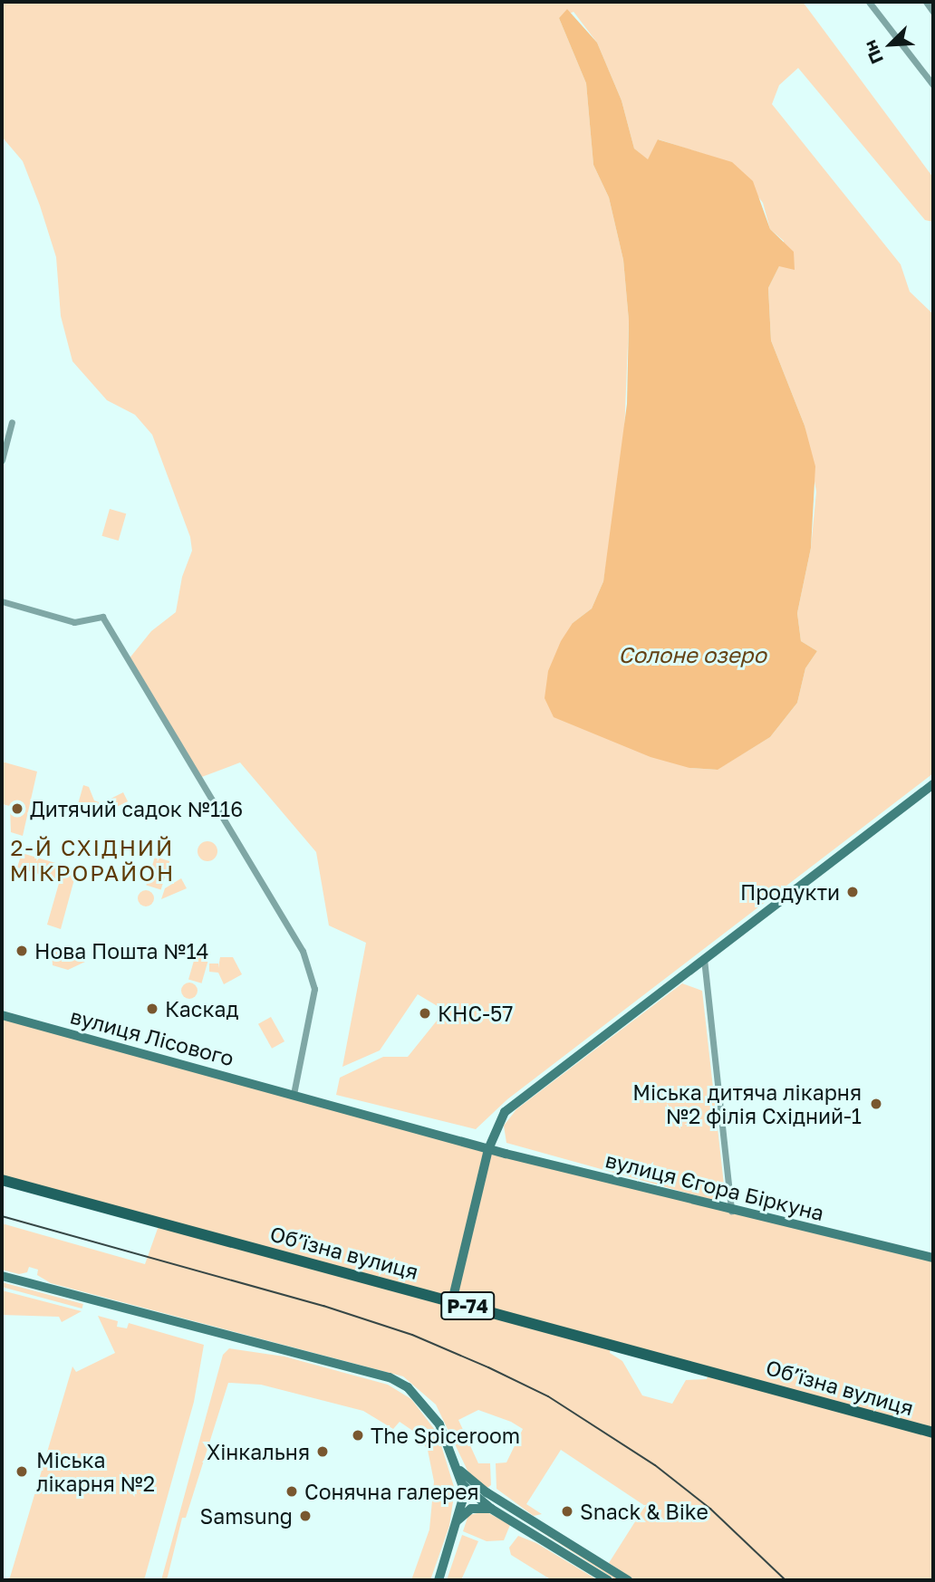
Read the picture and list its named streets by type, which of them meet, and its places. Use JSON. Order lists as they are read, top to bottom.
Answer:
{
  "streets": {
    "main road": ["Обʼїзна вулиця", "Р-74"],
    "street": ["вулиця Лісового", "вулиця Єгора Біркуна"]
  },
  "crossings": [
    ["вулиця Лісового", "вулиця Єгора Біркуна"]
  ],
  "districts": ["2-Й СХІДНИЙ МІКРОРАЙОН"],
  "water": ["Солоне озеро"],
  "places": [
    "Дитячий садок №116",
    "Продукти",
    "Нова Пошта №14",
    "Каскад",
    "КНС-57",
    "Міська дитяча лікарня №2 філія Східний-1",
    "The Spiceroom",
    "Хінкальня",
    "Міська лікарня №2",
    "Сонячна галерея",
    "Snack & Bike",
    "Samsung"
  ],
  "north": "bottom left"
}
